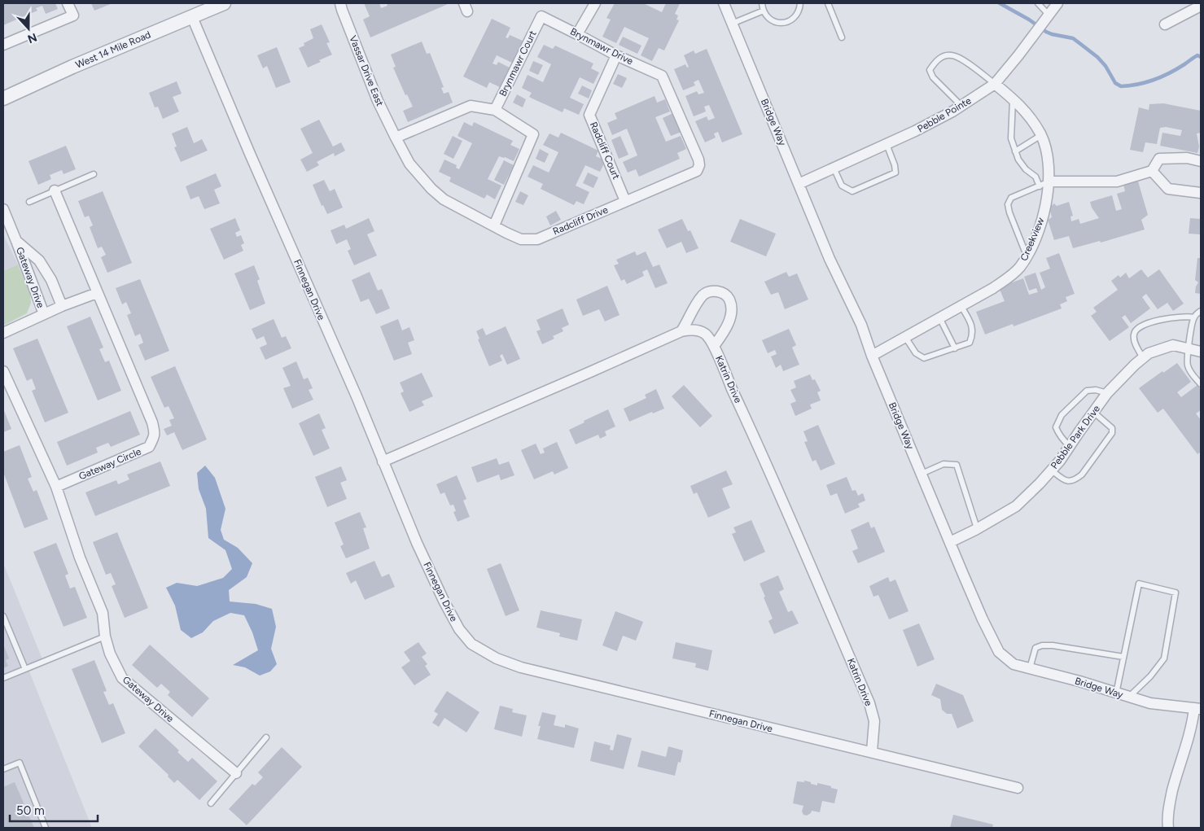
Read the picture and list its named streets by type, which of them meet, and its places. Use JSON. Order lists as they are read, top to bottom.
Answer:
{
  "streets": {
    "street": [
      "Brynmawr Drive",
      "West 14 Mile Road",
      "Brynmawr Court",
      "Vassar Drive East",
      "Pebble Pointe",
      "Bridge Way",
      "Radcliff Court",
      "Radcliff Drive",
      "Creekview",
      "Gateway Drive",
      "Finnegan Drive",
      "Katrin Drive",
      "Pebble Park Drive",
      "Gateway Circle"
    ]
  },
  "crossings": [
    ["Brynmawr Drive", "Brynmawr Court"],
    ["Brynmawr Drive", "Radcliff Court"],
    ["Brynmawr Drive", "Radcliff Drive"],
    ["West 14 Mile Road", "Finnegan Drive"],
    ["Vassar Drive East", "Radcliff Drive"],
    ["Pebble Pointe", "Bridge Way"],
    ["Pebble Pointe", "Creekview"],
    ["Bridge Way", "Creekview"],
    ["Bridge Way", "Pebble Park Drive"],
    ["Radcliff Court", "Radcliff Drive"],
    ["Gateway Drive", "Gateway Circle"],
    ["Finnegan Drive", "Katrin Drive"]
  ],
  "scale_bar": "50 m",
  "north": "bottom"
}
